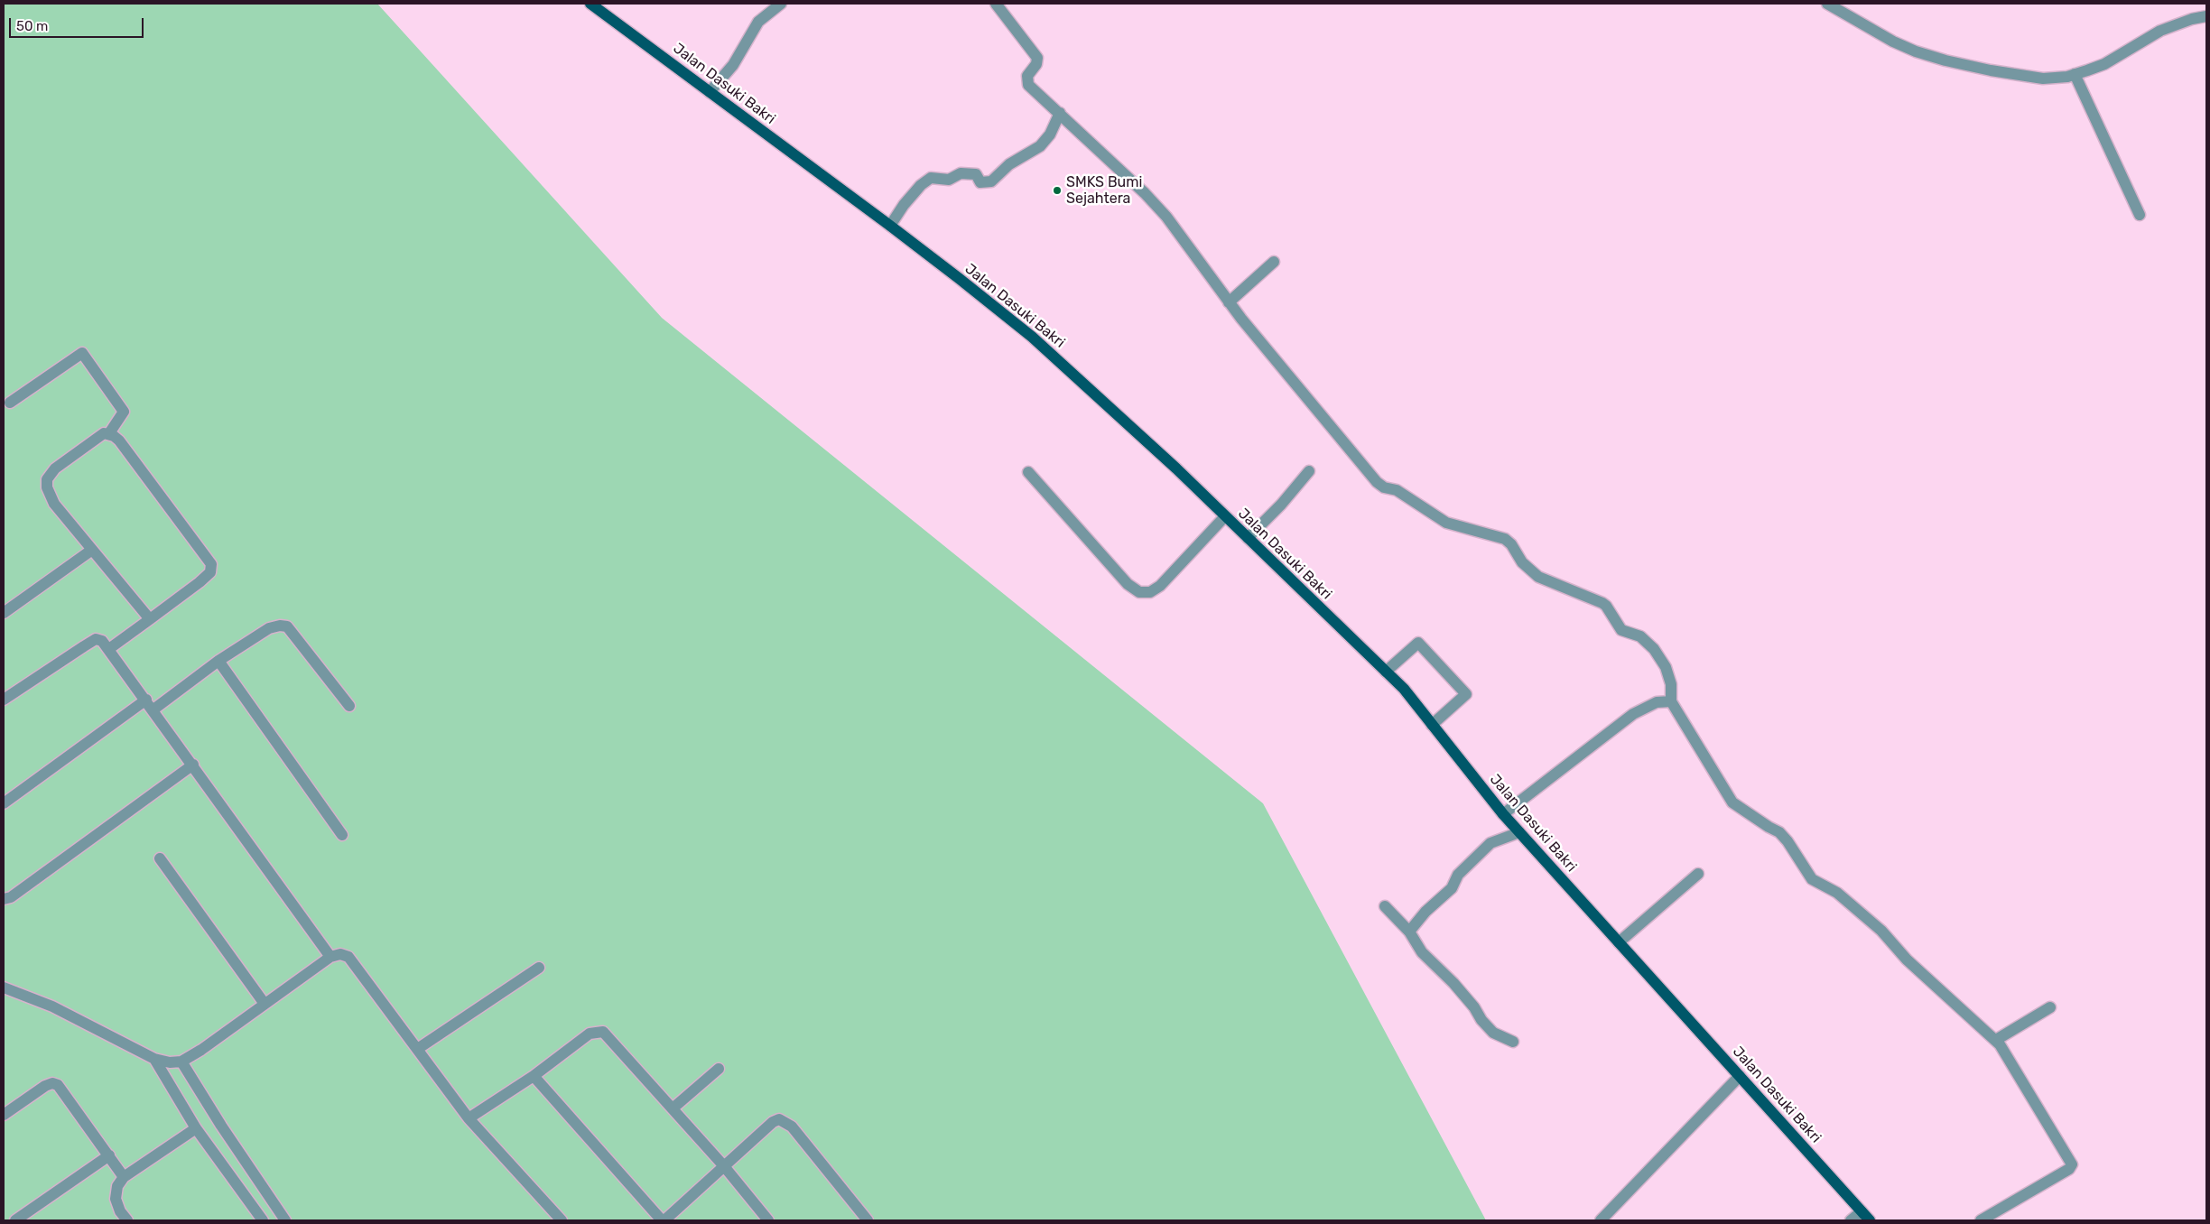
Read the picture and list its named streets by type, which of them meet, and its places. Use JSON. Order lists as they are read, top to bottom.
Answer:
{
  "streets": {
    "main road": ["Jalan Dasuki Bakri"]
  },
  "places": ["SMKS Bumi Sejahtera"],
  "scale_bar": "50 m"
}
